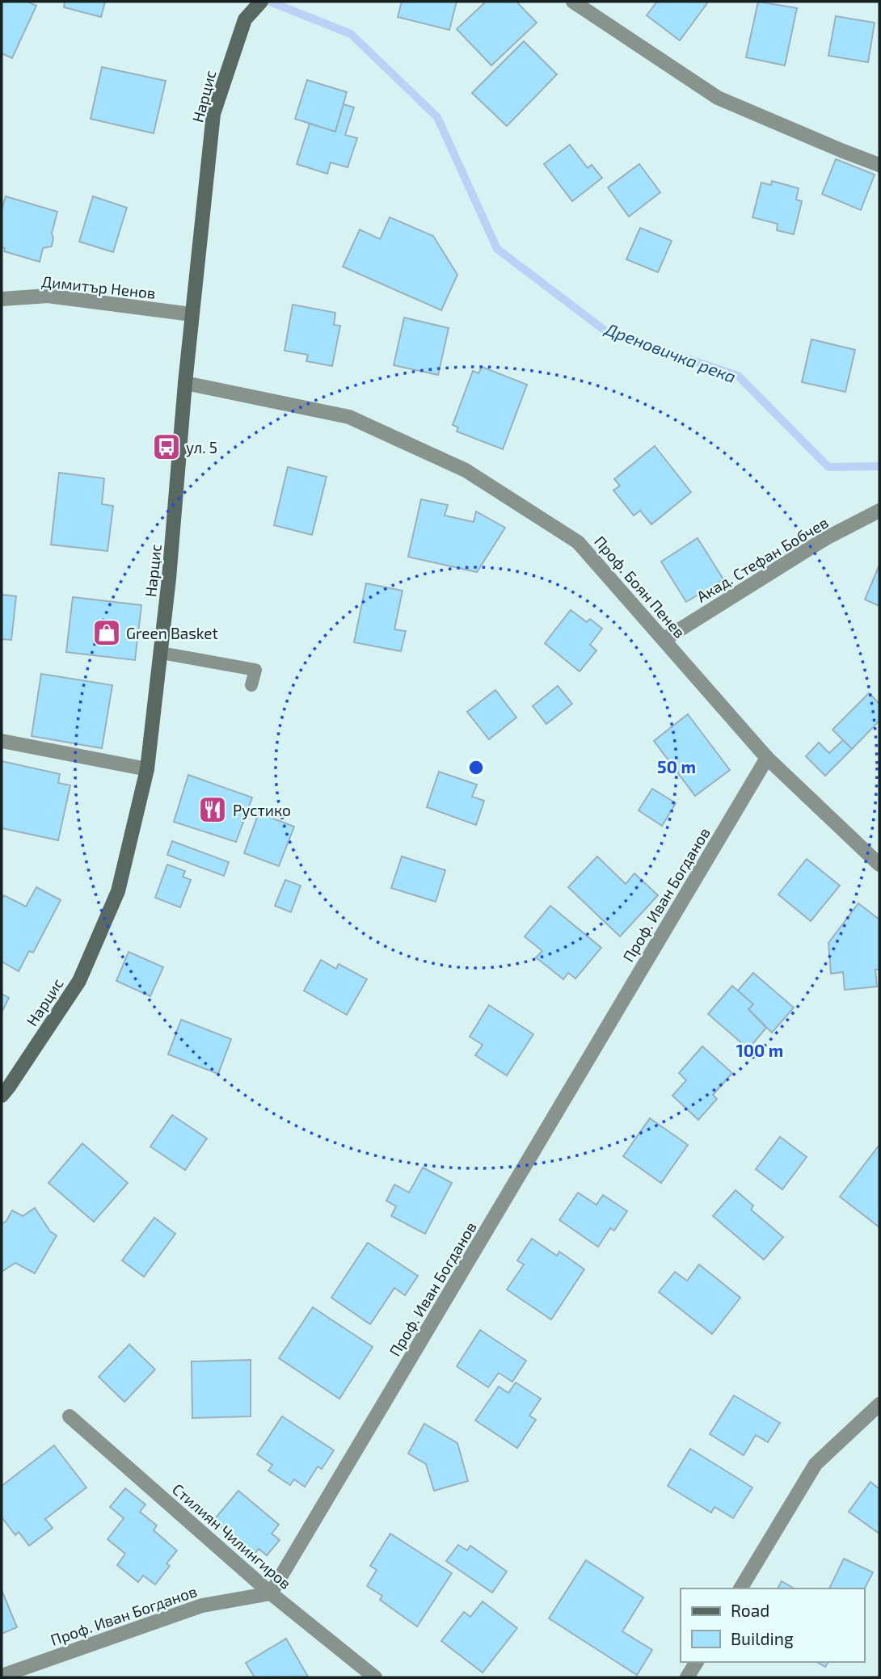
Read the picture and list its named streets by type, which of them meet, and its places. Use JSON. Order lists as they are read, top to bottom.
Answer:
{
  "streets": {
    "main road": ["Нарцис"],
    "street": [
      "Димитър Ненов",
      "Акад. Стефан Бобчев",
      "Проф. Боян Пенев",
      "Проф. Иван Богданов",
      "Стилиян Чилингиров"
    ]
  },
  "crossings": [
    ["Нарцис", "Димитър Ненов"],
    ["Нарцис", "Проф. Боян Пенев"],
    ["Акад. Стефан Бобчев", "Проф. Боян Пенев"],
    ["Проф. Боян Пенев", "Проф. Иван Богданов"],
    ["Проф. Иван Богданов", "Стилиян Чилингиров"]
  ],
  "water": ["Дреновичка река"],
  "places": {
    "bus stop": ["ул. 5"],
    "shop": ["Green Basket"],
    "restaurant": ["Рустико"]
  },
  "legend": ["Road", "Building"],
  "rings": ["50 m", "100 m"]
}
